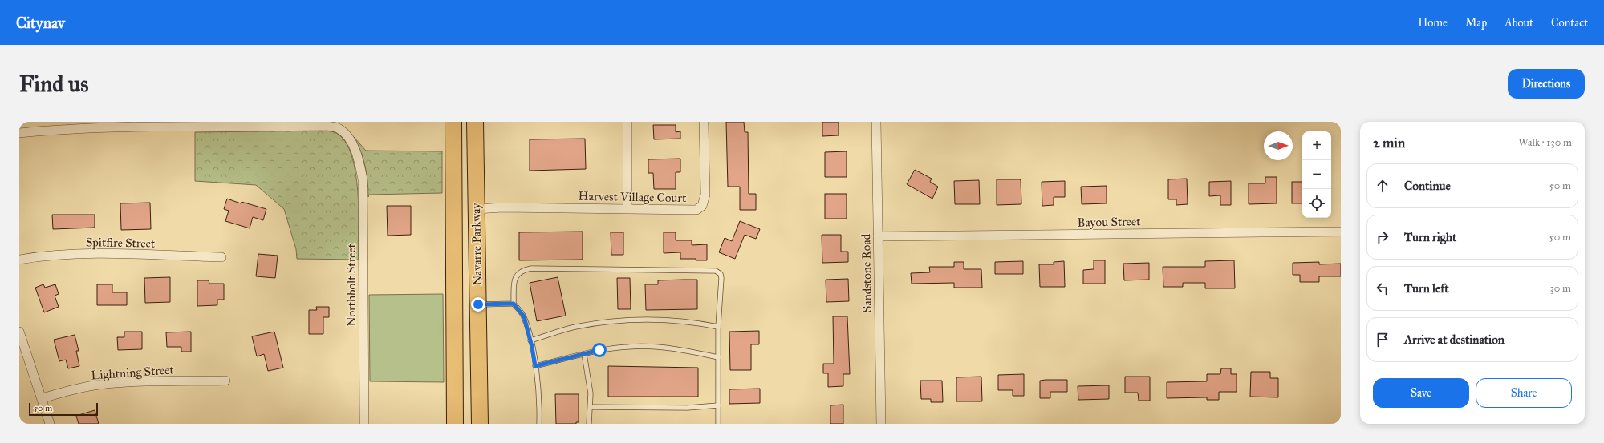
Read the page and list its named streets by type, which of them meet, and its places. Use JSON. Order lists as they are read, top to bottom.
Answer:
{
  "streets": {
    "highway": ["Navarre Parkway"],
    "street": [
      "Harvest Village Court",
      "Bayou Street",
      "Spitfire Street",
      "Sandstone Road",
      "Northbolt Street",
      "Lightning Street"
    ]
  },
  "crossings": [
    ["Harvest Village Court", "Navarre Parkway"],
    ["Bayou Street", "Sandstone Road"]
  ],
  "scale_bar": "50 m",
  "north": "right",
  "page": {
    "header": "Citynav",
    "nav": [
      "Home",
      "Map",
      "About",
      "Contact"
    ],
    "buttons": [
      "Directions",
      ["Save", "Share"]
    ],
    "title": "Find us",
    "heading": ["2 min", "Walk · 130 m"],
    "map_buttons": ["+", "−"],
    "list": [
      ["Continue", "50 m"],
      ["Turn right", "50 m"],
      ["Turn left", "30 m"],
      "Arrive at destination"
    ],
    "scale": "50 m"
  }
}
